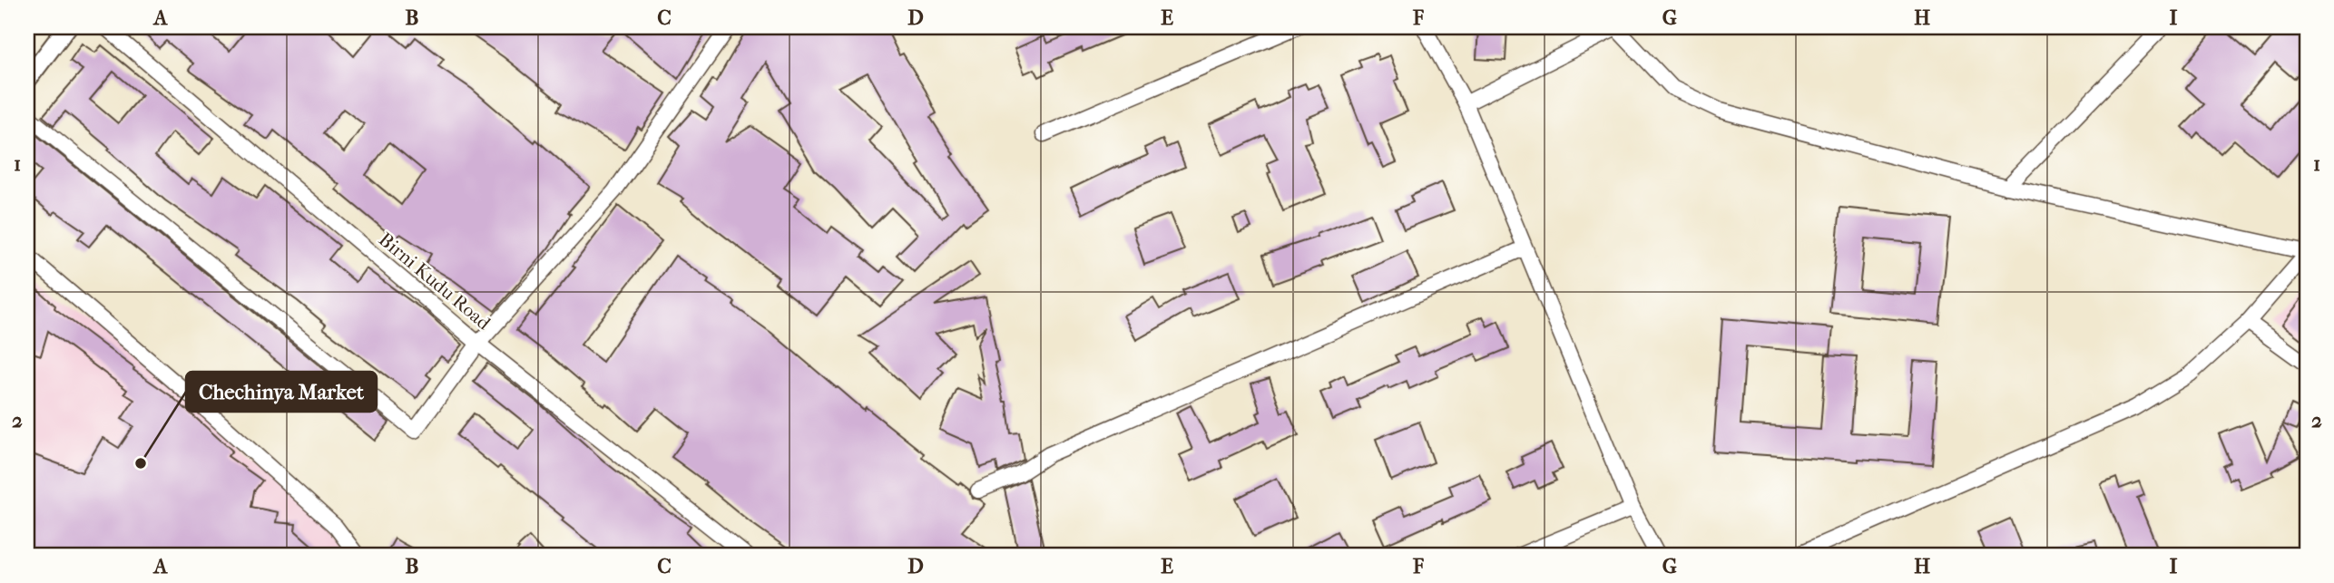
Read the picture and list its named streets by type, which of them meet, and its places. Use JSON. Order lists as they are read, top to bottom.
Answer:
{
  "streets": {
    "street": ["Birni Kudu Road"]
  },
  "places": ["Chechinya Market"],
  "grid": {
    "columns": [
      "A",
      "B",
      "C",
      "D",
      "E",
      "F",
      "G",
      "H",
      "I"
    ],
    "rows": ["1", "2"]
  }
}
